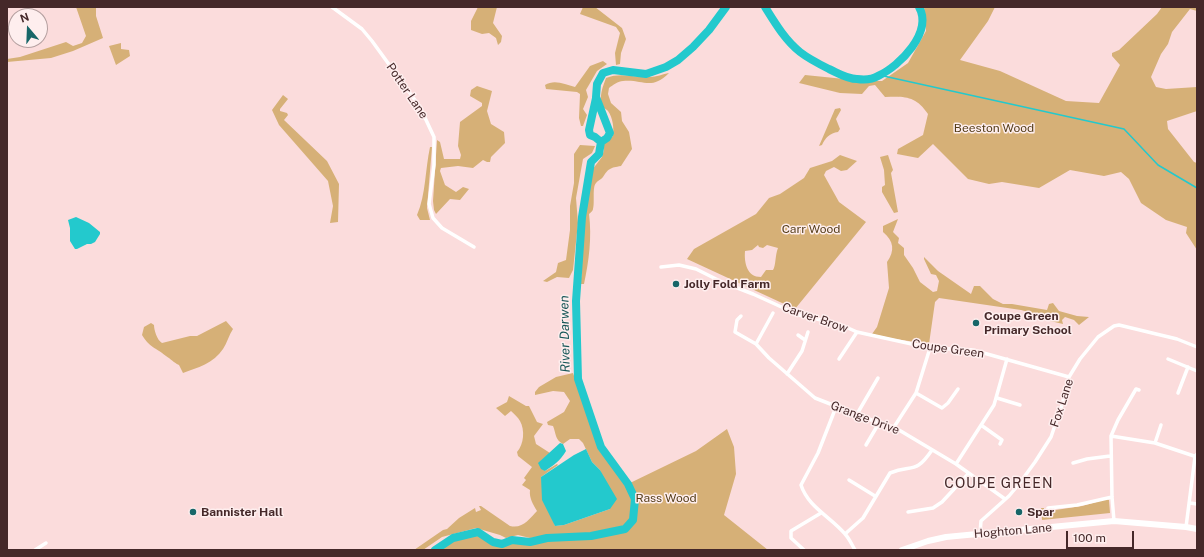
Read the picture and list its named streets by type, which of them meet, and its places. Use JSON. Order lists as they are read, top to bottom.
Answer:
{
  "streets": {
    "main road": ["Hoghton Lane"],
    "street": [
      "Potter Lane",
      "Carver Brow",
      "Coupe Green",
      "Fox Lane",
      "Grange Drive"
    ]
  },
  "crossings": [
    ["Carver Brow", "Coupe Green"],
    ["Coupe Green", "Fox Lane"],
    ["Fox Lane", "Grange Drive"],
    ["Fox Lane", "Hoghton Lane"]
  ],
  "districts": ["COUPE GREEN"],
  "water": ["River Darwen"],
  "parks": ["Beeston Wood", "Carr Wood", "Rass Wood"],
  "places": [
    "Jolly Fold Farm",
    "Coupe Green Primary School",
    "Bannister Hall",
    "Spar"
  ],
  "scale_bar": "100 m",
  "north": "top"
}
